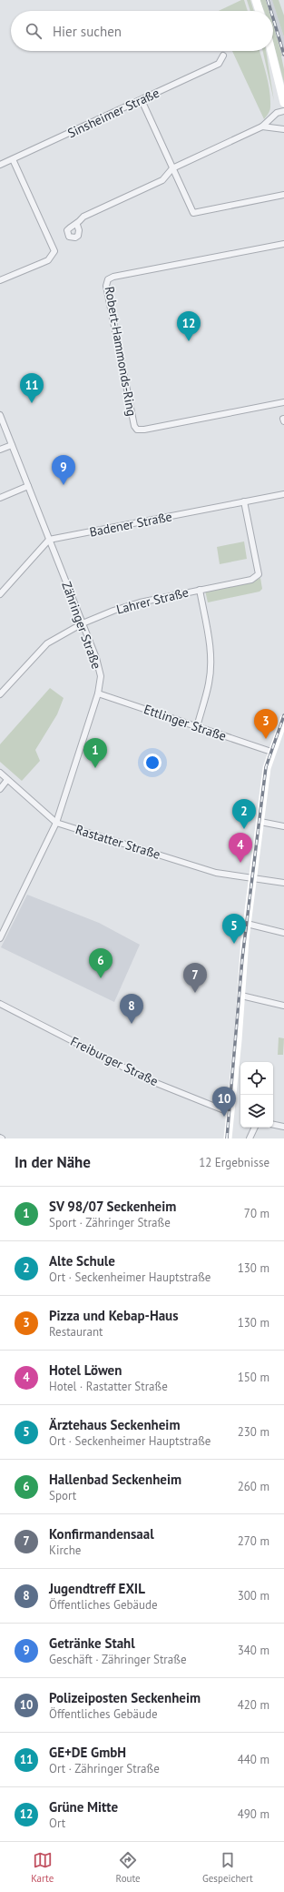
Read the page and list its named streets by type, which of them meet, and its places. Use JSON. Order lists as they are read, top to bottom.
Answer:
{
  "streets": {
    "street": [
      "Sinsheimer Straße",
      "Robert-Hammonds-Ring",
      "Badener Straße",
      "Lahrer Straße",
      "Zähringer Straße",
      "Ettlinger Straße",
      "Rastatter Straße",
      "Freiburger Straße"
    ]
  },
  "crossings": [
    ["Badener Straße", "Lahrer Straße"],
    ["Badener Straße", "Zähringer Straße"],
    ["Lahrer Straße", "Zähringer Straße"],
    ["Zähringer Straße", "Ettlinger Straße"],
    ["Zähringer Straße", "Rastatter Straße"]
  ],
  "page": {
    "search": "Hier suchen",
    "pins": [
      "12",
      "11",
      "9",
      "3",
      "1",
      "2",
      "4",
      "5",
      "6",
      "7",
      "8",
      "10"
    ],
    "heading": ["In der Nähe", "12 Ergebnisse"],
    "list": [
      {
        "mark": "1",
        "name": "SV 98/07 Seckenheim",
        "note": "Sport · Zähringer Straße",
        "value": "70 m"
      },
      {
        "mark": "2",
        "name": "Alte Schule",
        "note": "Ort · Seckenheimer Hauptstraße",
        "value": "130 m"
      },
      {
        "mark": "3",
        "name": "Pizza und Kebap-Haus",
        "note": "Restaurant",
        "value": "130 m"
      },
      {
        "mark": "4",
        "name": "Hotel Löwen",
        "note": "Hotel · Rastatter Straße",
        "value": "150 m"
      },
      {
        "mark": "5",
        "name": "Ärztehaus Seckenheim",
        "note": "Ort · Seckenheimer Hauptstraße",
        "value": "230 m"
      },
      {
        "mark": "6",
        "name": "Hallenbad Seckenheim",
        "note": "Sport",
        "value": "260 m"
      },
      {
        "mark": "7",
        "name": "Konfirmandensaal",
        "note": "Kirche",
        "value": "270 m"
      },
      {
        "mark": "8",
        "name": "Jugendtreff EXIL",
        "note": "Öffentliches Gebäude",
        "value": "300 m"
      },
      {
        "mark": "9",
        "name": "Getränke Stahl",
        "note": "Geschäft · Zähringer Straße",
        "value": "340 m"
      },
      {
        "mark": "10",
        "name": "Polizeiposten Seckenheim",
        "note": "Öffentliches Gebäude",
        "value": "420 m"
      },
      {
        "mark": "11",
        "name": "GE+DE GmbH",
        "note": "Ort · Zähringer Straße",
        "value": "440 m"
      },
      {
        "mark": "12",
        "name": "Grüne Mitte",
        "note": "Ort",
        "value": "490 m"
      }
    ],
    "nav": ["Karte", "Route", "Gespeichert"]
  }
}
